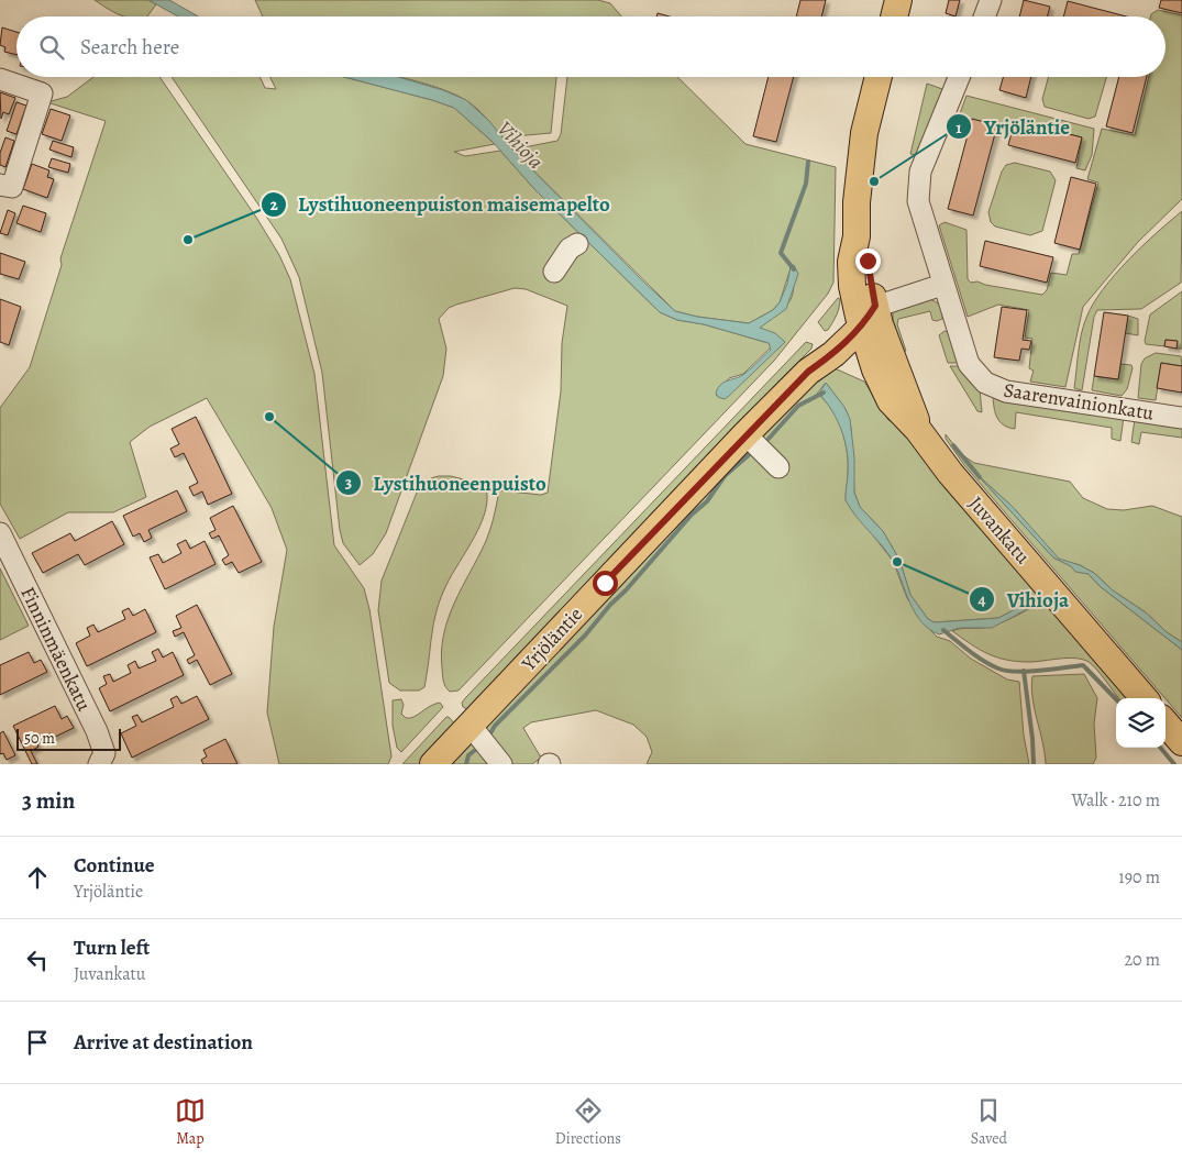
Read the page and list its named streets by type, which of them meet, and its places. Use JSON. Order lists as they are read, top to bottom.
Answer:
{
  "streets": {
    "main road": ["Juvankatu", "Yrjöläntie"],
    "street": ["Saarenvainionkatu", "Finninmäenkatu"]
  },
  "crossings": [
    ["Juvankatu", "Yrjöläntie"]
  ],
  "water": ["Vihioja"],
  "places": [
    "Yrjöläntie",
    "Lystihuoneenpuiston maisemapelto",
    "Lystihuoneenpuisto",
    "Vihioja"
  ],
  "scale_bar": "50 m",
  "page": {
    "search": "Search here",
    "scale": "50 m",
    "heading": ["3 min", "Walk · 210 m"],
    "list": [
      ["Continue", "Yrjöläntie", "190 m"],
      ["Turn left", "Juvankatu", "20 m"],
      "Arrive at destination"
    ],
    "nav": ["Map", "Directions", "Saved"]
  }
}
